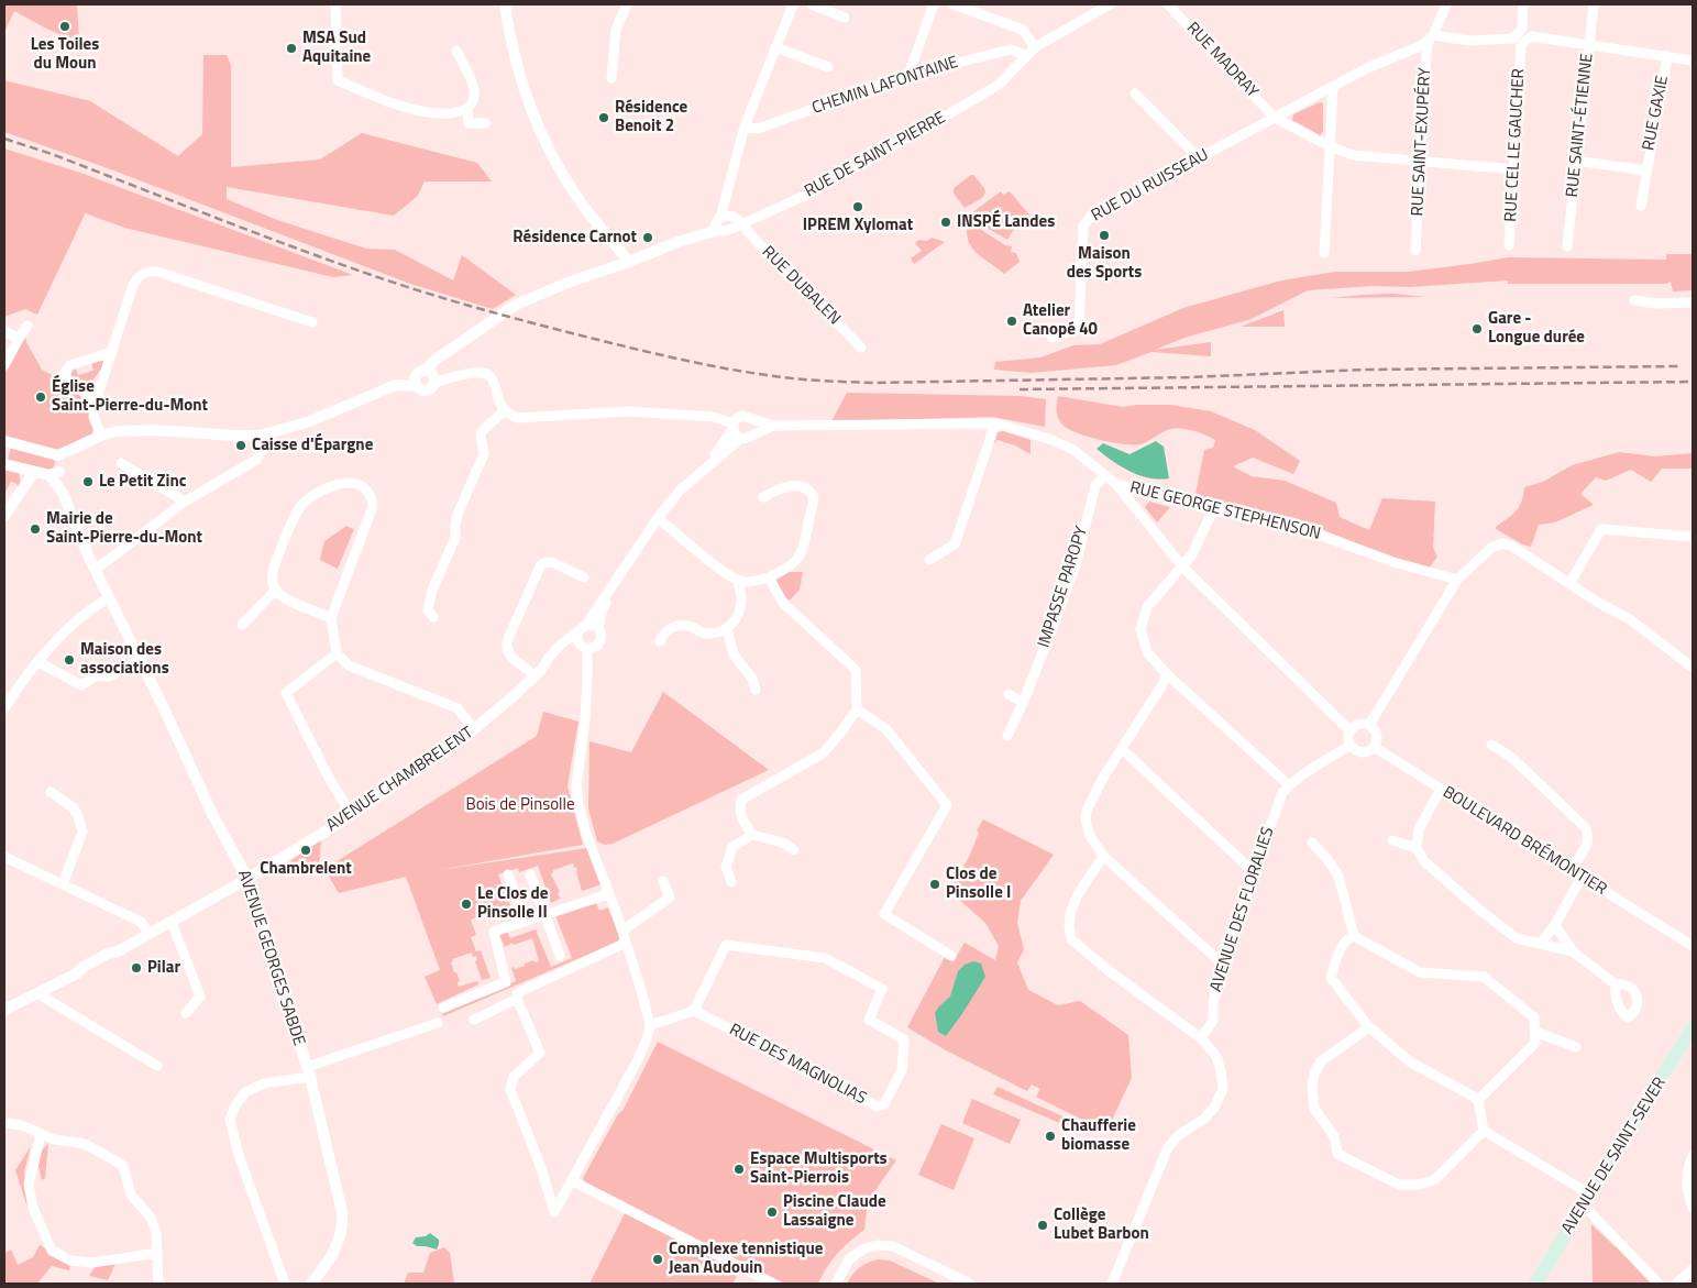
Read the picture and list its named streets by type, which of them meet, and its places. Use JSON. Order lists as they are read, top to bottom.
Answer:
{
  "streets": {
    "main road": ["AVENUE DE SAINT-SEVER"],
    "street": [
      "RUE MADRAY",
      "CHEMIN LAFONTAINE",
      "RUE GAXIE",
      "RUE SAINT-ÉTIENNE",
      "RUE SAINT-EXUPÉRY",
      "RUE CEL LE GAUCHER",
      "RUE DE SAINT-PIERRE",
      "RUE DU RUISSEAU",
      "RUE DUBALEN",
      "RUE GEORGE STEPHENSON",
      "IMPASSE PAROPY",
      "AVENUE CHAMBRELENT",
      "BOULEVARD BRÉMONTIER",
      "AVENUE DES FLORALIES",
      "AVENUE GEORGES SABDE",
      "RUE DES MAGNOLIAS"
    ]
  },
  "crossings": [
    ["RUE MADRAY", "RUE DU RUISSEAU"],
    ["CHEMIN LAFONTAINE", "RUE DE SAINT-PIERRE"],
    ["RUE GAXIE", "RUE SAINT-ÉTIENNE"],
    ["RUE SAINT-EXUPÉRY", "RUE DU RUISSEAU"],
    ["RUE DE SAINT-PIERRE", "RUE DUBALEN"],
    ["RUE DE SAINT-PIERRE", "AVENUE GEORGES SABDE"],
    ["RUE GEORGE STEPHENSON", "IMPASSE PAROPY"],
    ["RUE GEORGE STEPHENSON", "AVENUE CHAMBRELENT"],
    ["AVENUE CHAMBRELENT", "AVENUE GEORGES SABDE"],
    ["BOULEVARD BRÉMONTIER", "AVENUE DES FLORALIES"]
  ],
  "parks": ["Bois de Pinsolle"],
  "places": [
    "Les Toiles du Moun",
    "MSA Sud Aquitaine",
    "Résidence Benoit 2",
    "IPREM Xylomat",
    "INSPÉ Landes",
    "Maison des Sports",
    "Résidence Carnot",
    "Atelier Canopé 40",
    "Gare - Longue durée",
    "Église Saint-Pierre-du-Mont",
    "Caisse d'Épargne",
    "Le Petit Zinc",
    "Mairie de Saint-Pierre-du-Mont",
    "Maison des associations",
    "Chambrelent",
    "Clos de Pinsolle I",
    "Le Clos de Pinsolle II",
    "Pilar",
    "Chaufferie biomasse",
    "Espace Multisports Saint-Pierrois",
    "Piscine Claude Lassaigne",
    "Collège Lubet Barbon",
    "Complexe tennistique Jean Audouin"
  ]
}
